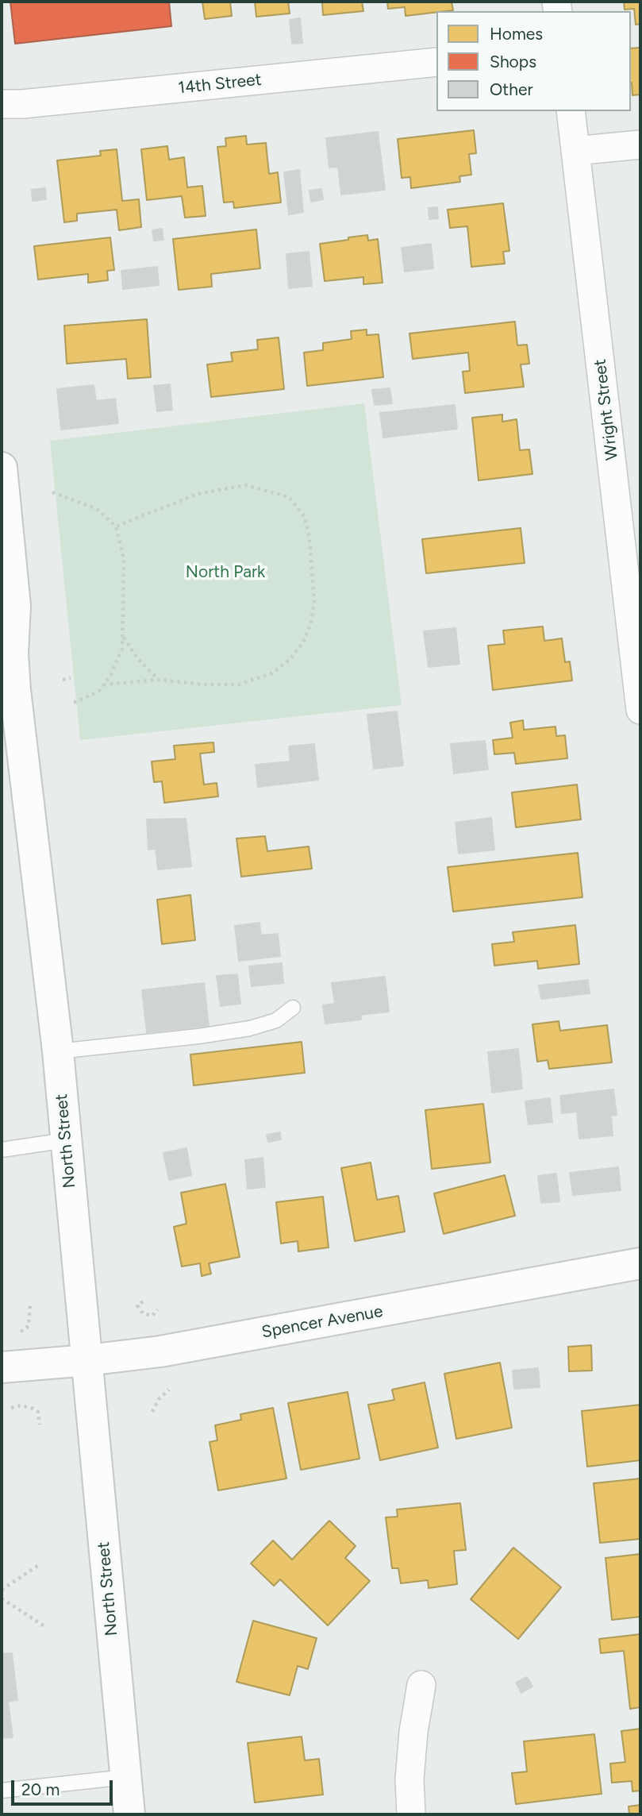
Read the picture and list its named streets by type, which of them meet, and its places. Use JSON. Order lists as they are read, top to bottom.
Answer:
{
  "streets": {
    "main road": ["North Street", "Spencer Avenue"],
    "street": ["14th Street", "Wright Street"]
  },
  "crossings": [
    ["North Street", "Spencer Avenue"]
  ],
  "parks": ["North Park"],
  "legend": ["Homes", "Shops", "Other"],
  "scale_bar": "20 m"
}
